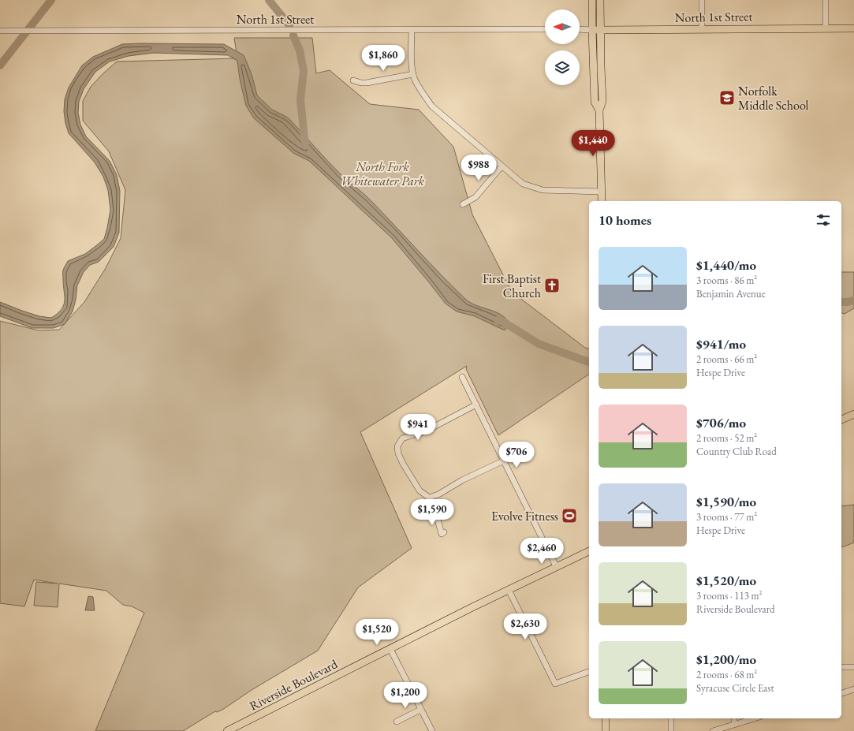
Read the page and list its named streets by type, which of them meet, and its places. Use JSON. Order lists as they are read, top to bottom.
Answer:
{
  "streets": {
    "main road": ["North 1st Street", "Riverside Boulevard"]
  },
  "parks": ["North Fork Whitewater Park"],
  "places": {
    "school or university": ["Norfolk Middle School"],
    "church": ["First Baptist Church"],
    "sports": ["Evolve Fitness"]
  },
  "north": "left",
  "page": {
    "price": [
      "$1,860",
      "$1,440",
      "$988",
      "$941",
      "$706",
      "$1,590",
      "$2,460",
      "$2,630",
      "$1,520",
      "$1,200"
    ],
    "heading": "10 homes",
    "list": [
      {
        "name": "$1,440/mo",
        "note": "3 rooms · 86 m² · Benjamin Avenue"
      },
      {
        "name": "$941/mo",
        "note": "2 rooms · 66 m² · Hespe Drive"
      },
      {
        "name": "$706/mo",
        "note": "2 rooms · 52 m² · Country Club Road"
      },
      {
        "name": "$1,590/mo",
        "note": "3 rooms · 77 m² · Hespe Drive"
      },
      {
        "name": "$1,520/mo",
        "note": "3 rooms · 113 m² · Riverside Boulevard"
      },
      {
        "name": "$1,200/mo",
        "note": "2 rooms · 68 m² · Syracuse Circle East"
      }
    ]
  }
}
